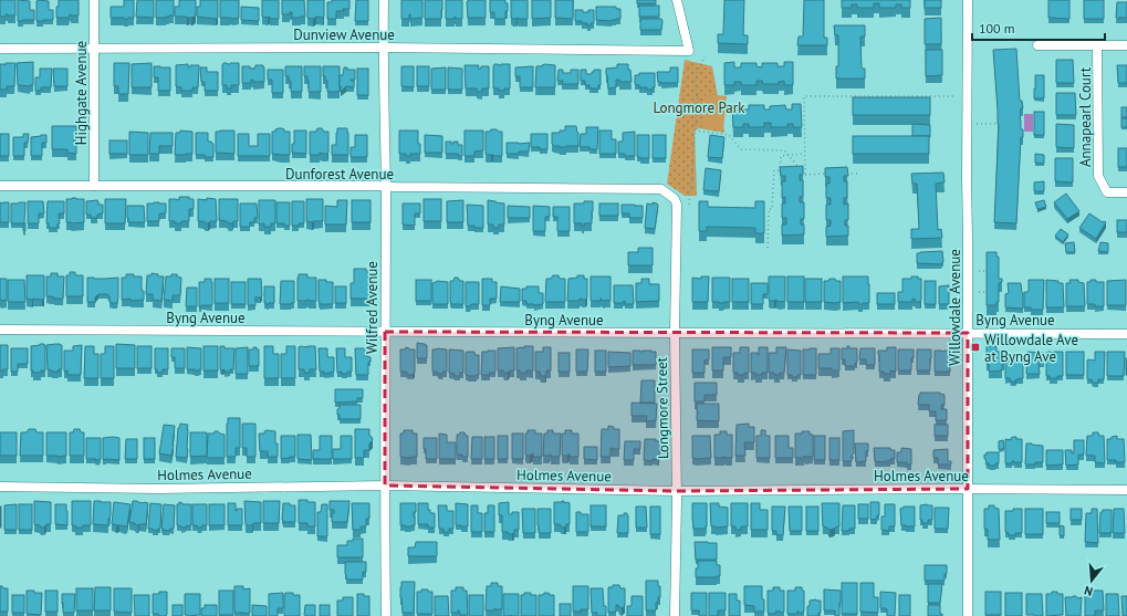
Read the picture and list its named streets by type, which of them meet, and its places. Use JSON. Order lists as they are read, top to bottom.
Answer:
{
  "streets": {
    "street": [
      "Dunview Avenue",
      "Highgate Avenue",
      "Annapearl Court",
      "Dunforest Avenue",
      "Wilfred Avenue",
      "Willowdale Avenue",
      "Byng Avenue",
      "Longmore Street",
      "Holmes Avenue"
    ]
  },
  "crossings": [
    ["Dunview Avenue", "Highgate Avenue"],
    ["Dunview Avenue", "Wilfred Avenue"],
    ["Highgate Avenue", "Dunforest Avenue"],
    ["Dunforest Avenue", "Wilfred Avenue"],
    ["Dunforest Avenue", "Longmore Street"],
    ["Wilfred Avenue", "Byng Avenue"],
    ["Wilfred Avenue", "Holmes Avenue"],
    ["Willowdale Avenue", "Byng Avenue"],
    ["Willowdale Avenue", "Holmes Avenue"],
    ["Byng Avenue", "Longmore Street"],
    ["Longmore Street", "Holmes Avenue"]
  ],
  "parks": ["Longmore Park"],
  "places": {
    "transit": ["Willowdale Ave at Byng Ave"]
  },
  "scale_bar": "100 m",
  "north": "bottom"
}
